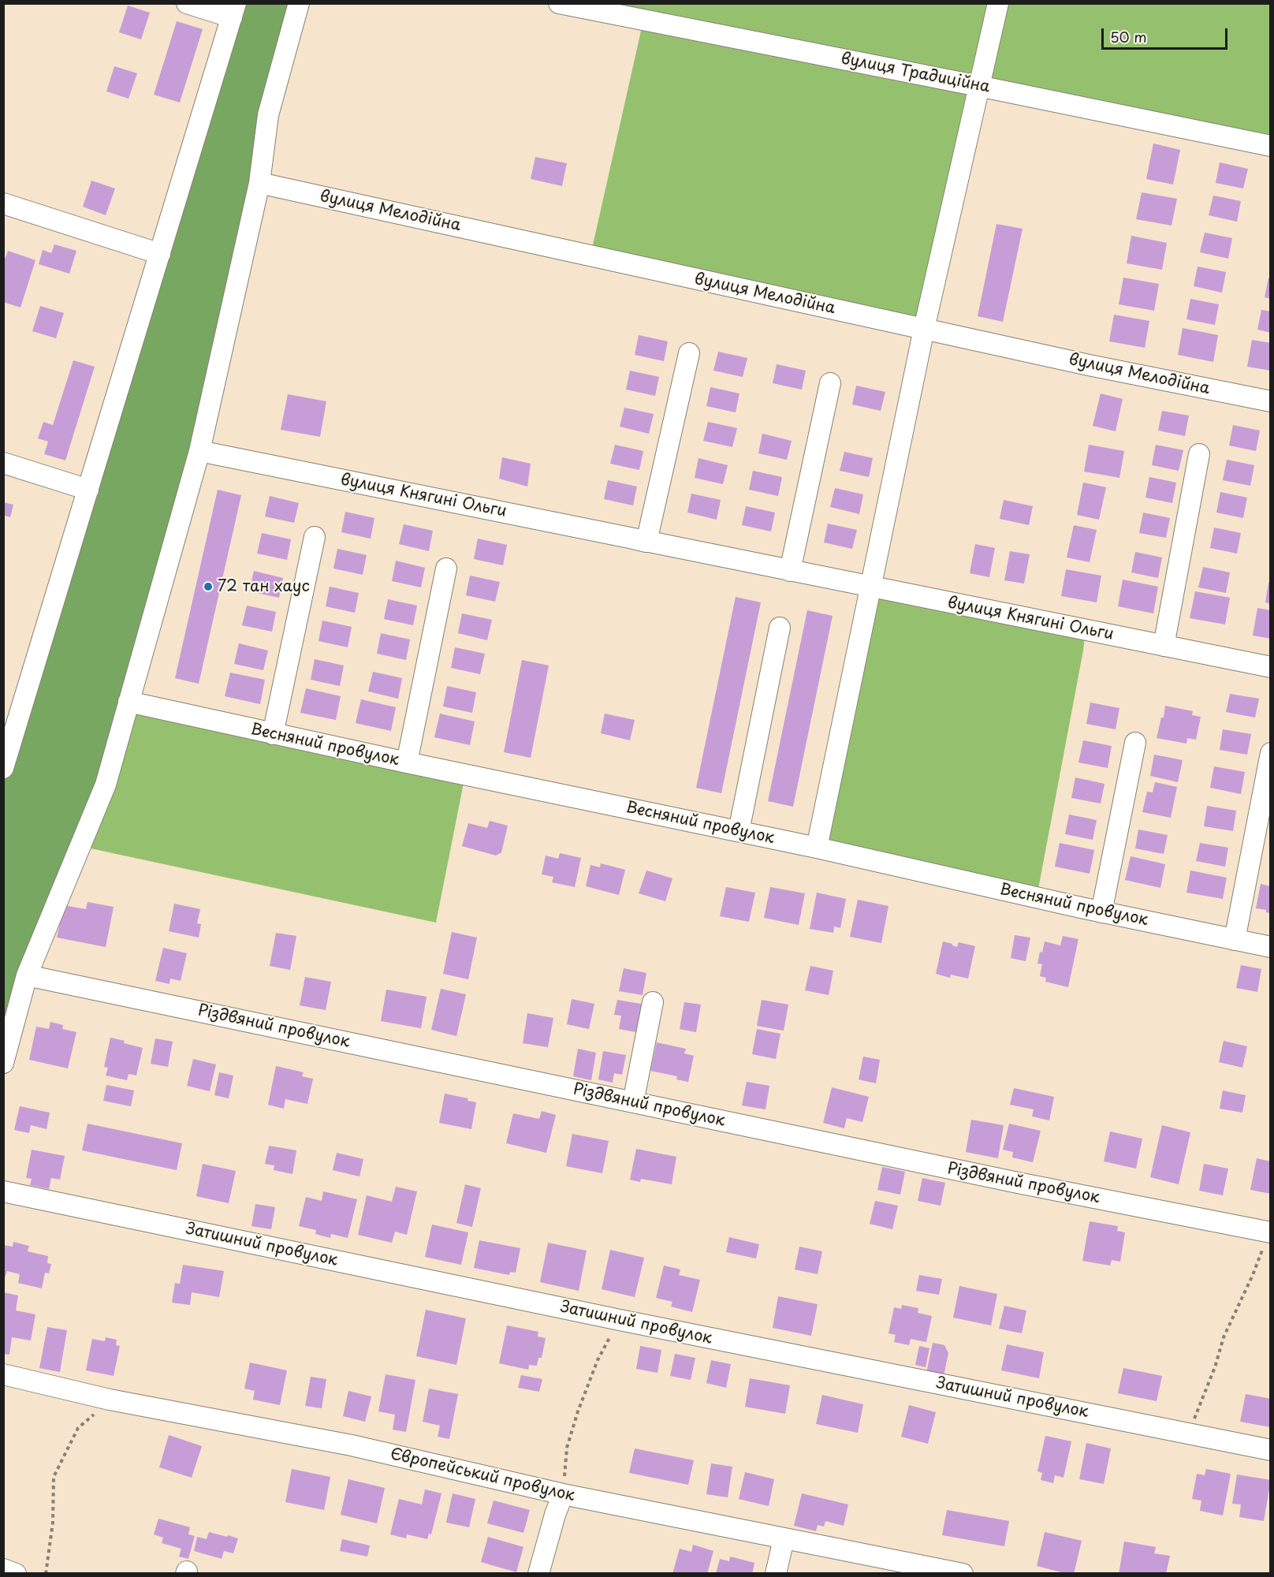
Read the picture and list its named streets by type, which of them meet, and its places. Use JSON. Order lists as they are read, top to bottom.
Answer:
{
  "streets": {
    "street": [
      "вулиця Традиційна",
      "вулиця Мелодійна",
      "вулиця Княгині Ольги",
      "Весняний провулок",
      "Різдвяний провулок",
      "Затишний провулок",
      "Європейський провулок"
    ]
  },
  "places": ["72 тан хаус"],
  "scale_bar": "50 m"
}
